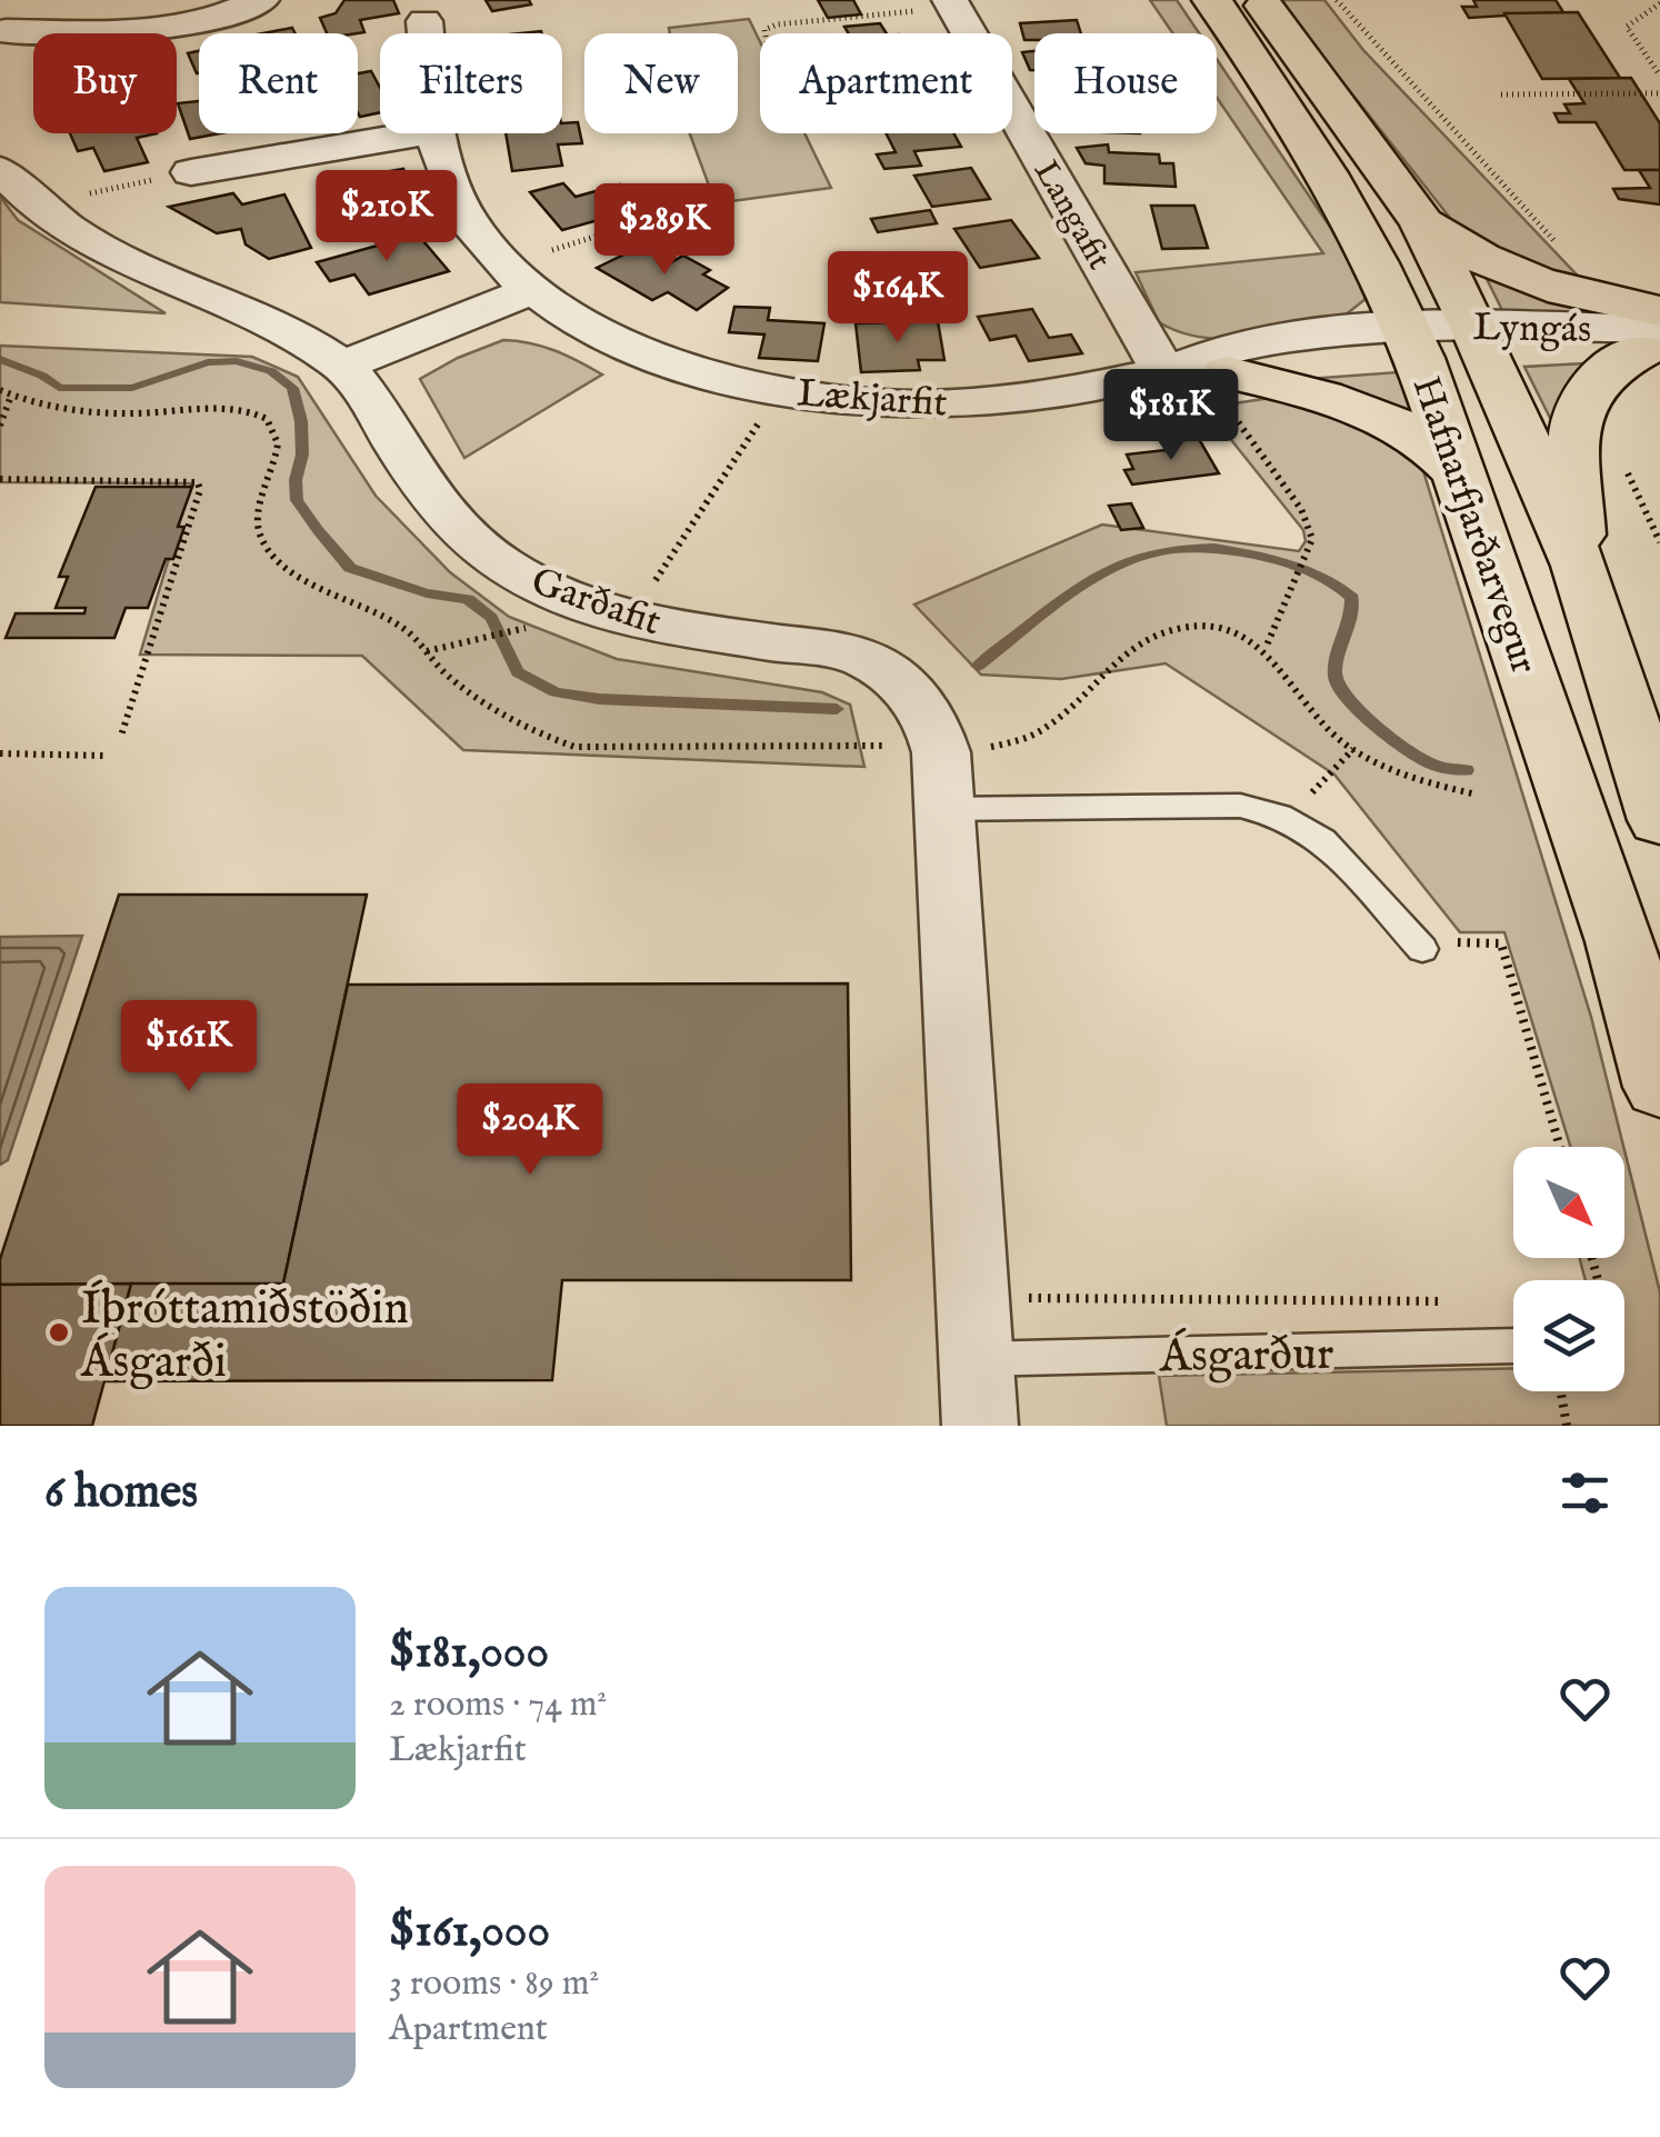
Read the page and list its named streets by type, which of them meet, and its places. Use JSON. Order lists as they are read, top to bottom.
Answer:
{
  "streets": {
    "main road": ["Hafnarfjarðarvegur"],
    "street": [
      "Langafit",
      "Lyngás",
      "Lækjarfit",
      "Garðafit"
    ],
    "lane": ["Ásgarður"]
  },
  "crossings": [
    ["Langafit", "Lækjarfit"],
    ["Lyngás", "Lækjarfit"],
    ["Lyngás", "Hafnarfjarðarvegur"],
    ["Lækjarfit", "Hafnarfjarðarvegur"],
    ["Garðafit", "Ásgarður"]
  ],
  "places": ["Íþróttamiðstöðin Ásgarði"],
  "north": "bottom right",
  "page": {
    "chip": [
      "Buy",
      "Rent",
      "Filters",
      "New",
      "Apartment",
      "House"
    ],
    "price": [
      "$210K",
      "$289K",
      "$164K",
      "$181K",
      "$161K",
      "$204K"
    ],
    "heading": "6 homes",
    "list": [
      {
        "name": "$181,000",
        "note": "2 rooms · 74 m² · Lækjarfit"
      },
      {
        "name": "$161,000",
        "note": "3 rooms · 89 m² · Apartment"
      }
    ]
  }
}
